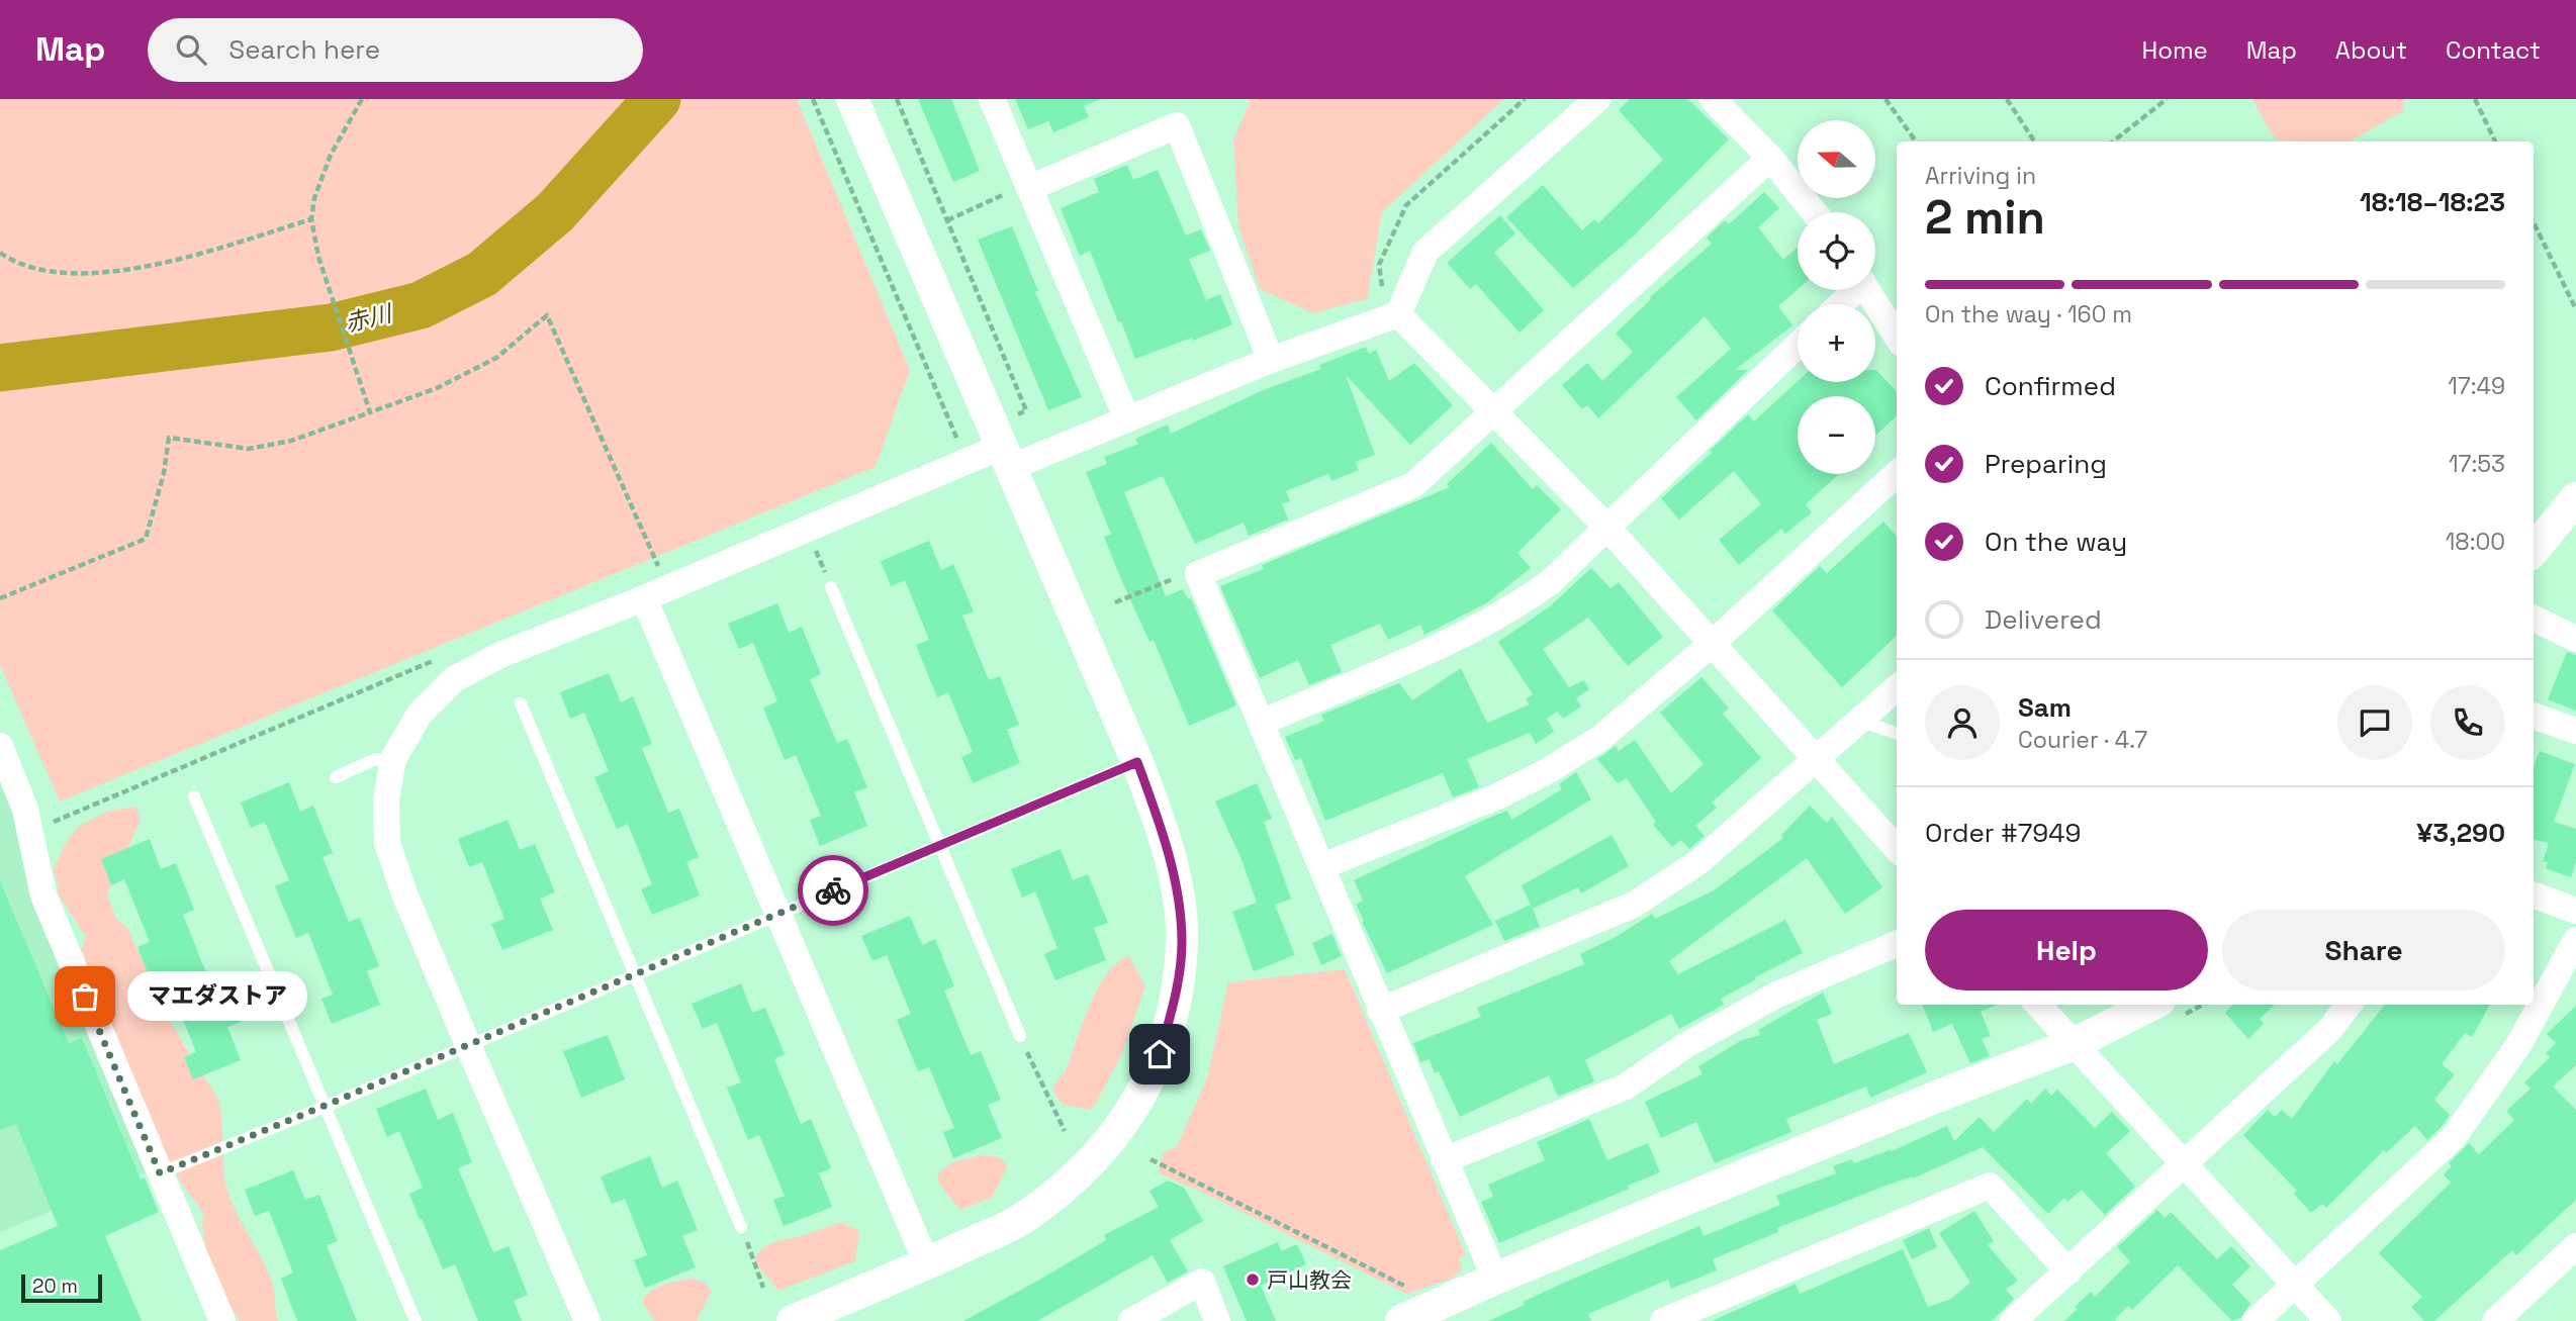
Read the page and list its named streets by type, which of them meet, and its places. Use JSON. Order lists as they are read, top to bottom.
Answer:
{
  "water": ["赤川"],
  "places": ["マエダストア", "戸山教会"],
  "scale_bar": "20 m",
  "north": "left",
  "page": {
    "header": "Map",
    "search": "Search here",
    "nav": [
      "Home",
      "Map",
      "About",
      "Contact"
    ],
    "map_buttons": ["+", "−"],
    "heading": ["2 min", "Arriving in", "18:18–18:23"],
    "panel": [
      "Sam",
      "Courier · 4.7",
      "Order #7949",
      "¥3,290"
    ],
    "bar": "On the way · 160 m",
    "list": [
      ["Confirmed", "17:49"],
      ["Preparing", "17:53"],
      ["On the way", "18:00"],
      "Delivered"
    ],
    "buttons": ["Help", "Share"],
    "bubble": "マエダストア",
    "scale": "20 m"
  }
}
